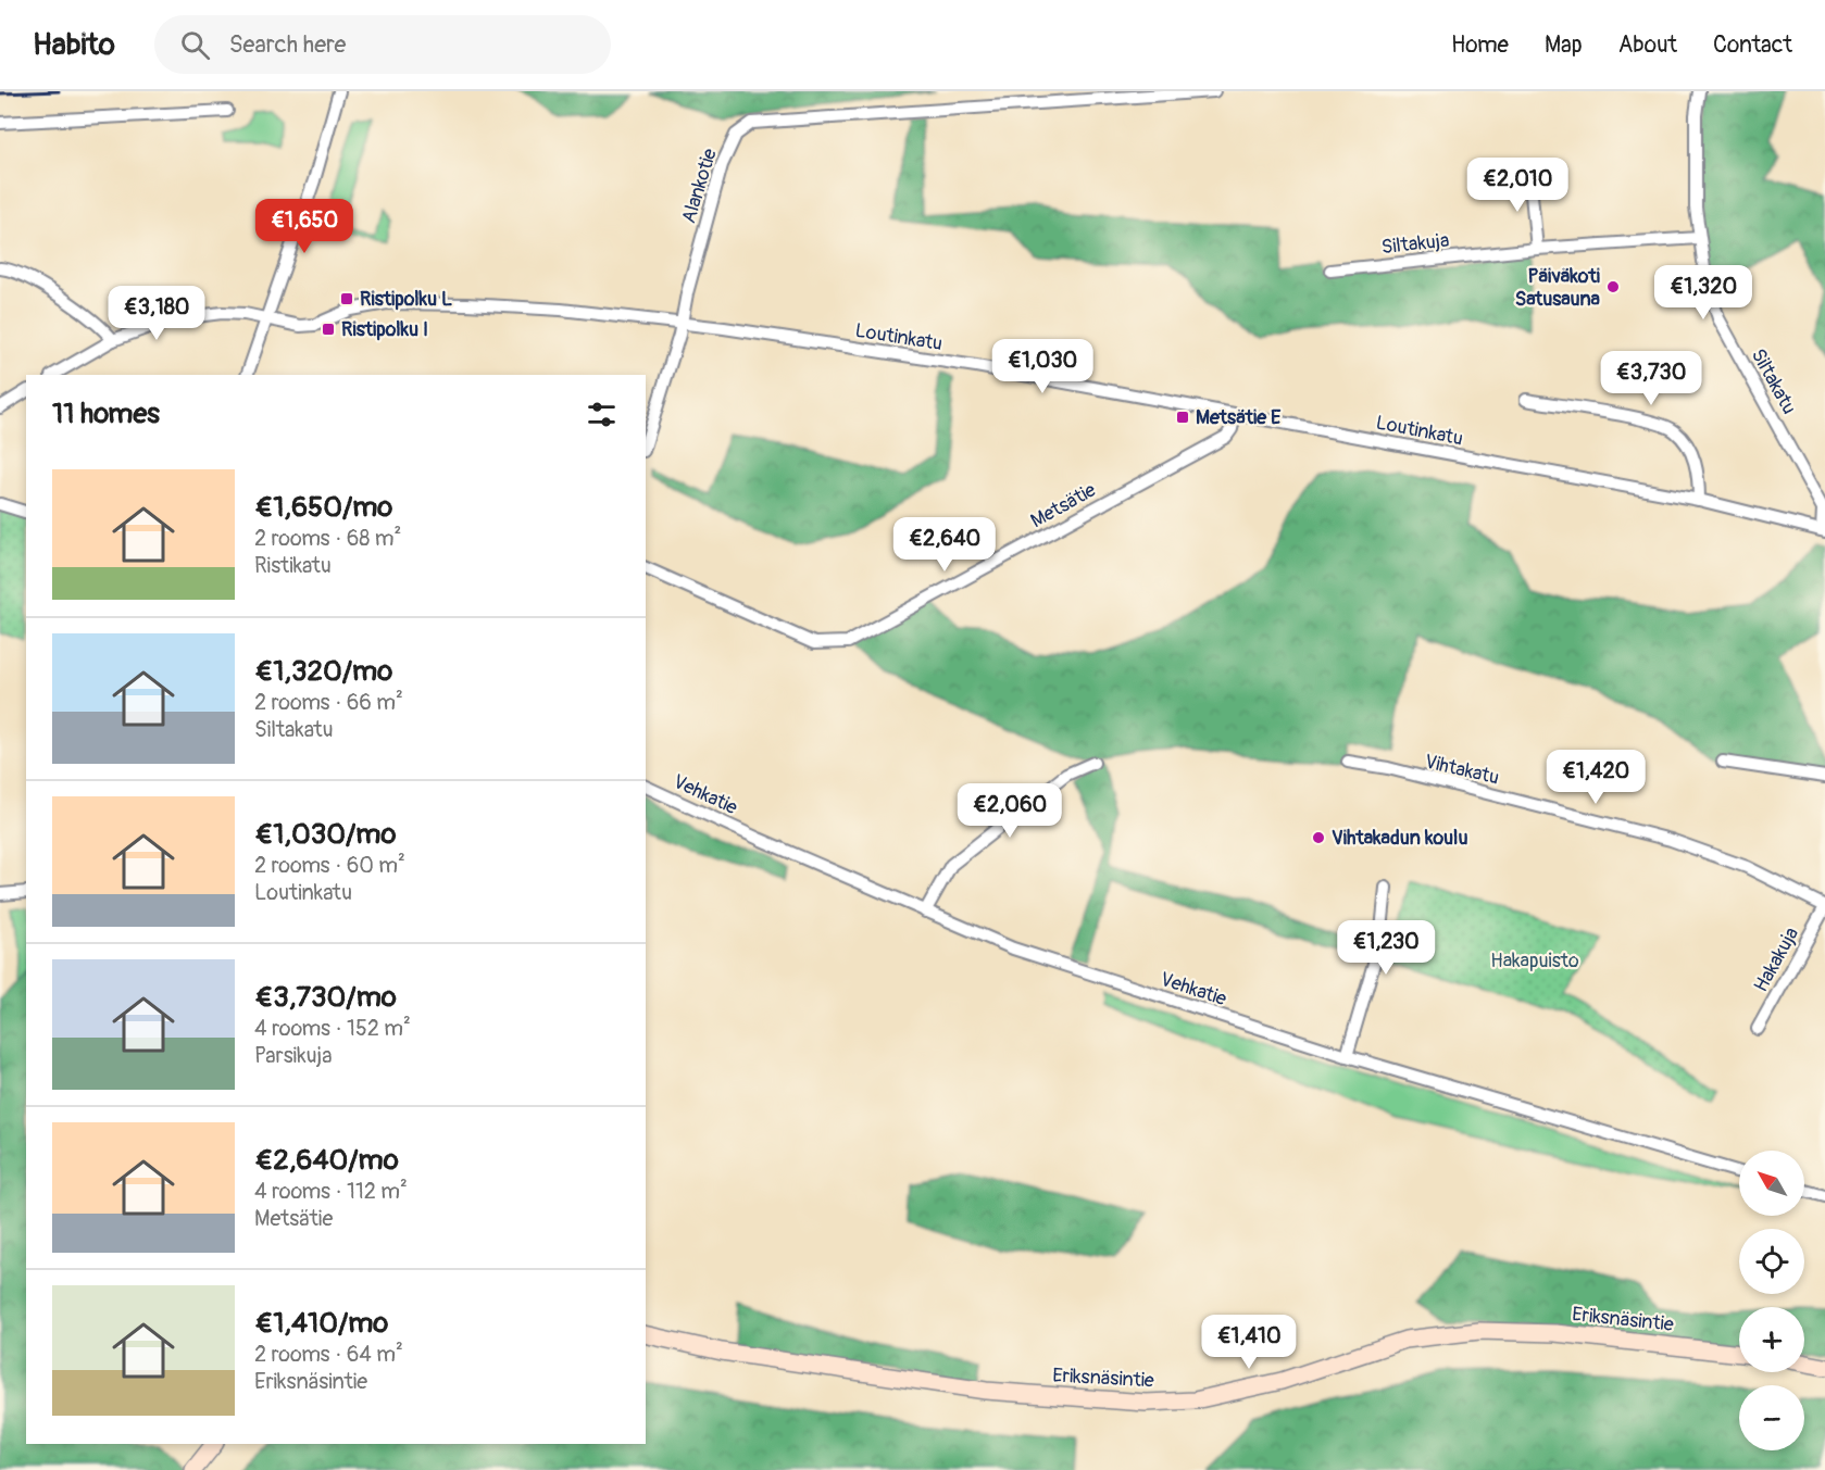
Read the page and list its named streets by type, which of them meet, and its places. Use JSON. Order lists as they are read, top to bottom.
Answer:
{
  "streets": {
    "street": [
      "Alankotie",
      "Siltakuja",
      "Loutinkatu",
      "Siltakatu",
      "Metsätie",
      "Vihtakatu",
      "Vehkatie",
      "Hakakuja",
      "Eriksnäsintie"
    ]
  },
  "crossings": [
    ["Alankotie", "Loutinkatu"],
    ["Siltakuja", "Siltakatu"],
    ["Loutinkatu", "Siltakatu"],
    ["Loutinkatu", "Metsätie"],
    ["Vihtakatu", "Hakakuja"]
  ],
  "parks": ["Hakapuisto"],
  "places": {
    "other": ["Päiväkoti Satusauna", "Vihtakadun koulu"],
    "transit": ["Ristipolku L", "Ristipolku I", "Metsätie E"]
  },
  "north": "top left",
  "page": {
    "header": "Habito",
    "search": "Search here",
    "nav": [
      "Home",
      "Map",
      "About",
      "Contact"
    ],
    "price": [
      "€2,010",
      "€1,650",
      "€1,320",
      "€3,180",
      "€1,030",
      "€3,730",
      "€2,640",
      "€1,420",
      "€2,060",
      "€1,230",
      "€1,410"
    ],
    "heading": "11 homes",
    "list": [
      {
        "name": "€1,650/mo",
        "note": "2 rooms · 68 m² · Ristikatu"
      },
      {
        "name": "€1,320/mo",
        "note": "2 rooms · 66 m² · Siltakatu"
      },
      {
        "name": "€1,030/mo",
        "note": "2 rooms · 60 m² · Loutinkatu"
      },
      {
        "name": "€3,730/mo",
        "note": "4 rooms · 152 m² · Parsikuja"
      },
      {
        "name": "€2,640/mo",
        "note": "4 rooms · 112 m² · Metsätie"
      },
      {
        "name": "€1,410/mo",
        "note": "2 rooms · 64 m² · Eriksnäsintie"
      }
    ],
    "map_buttons": ["+", "−"]
  }
}
